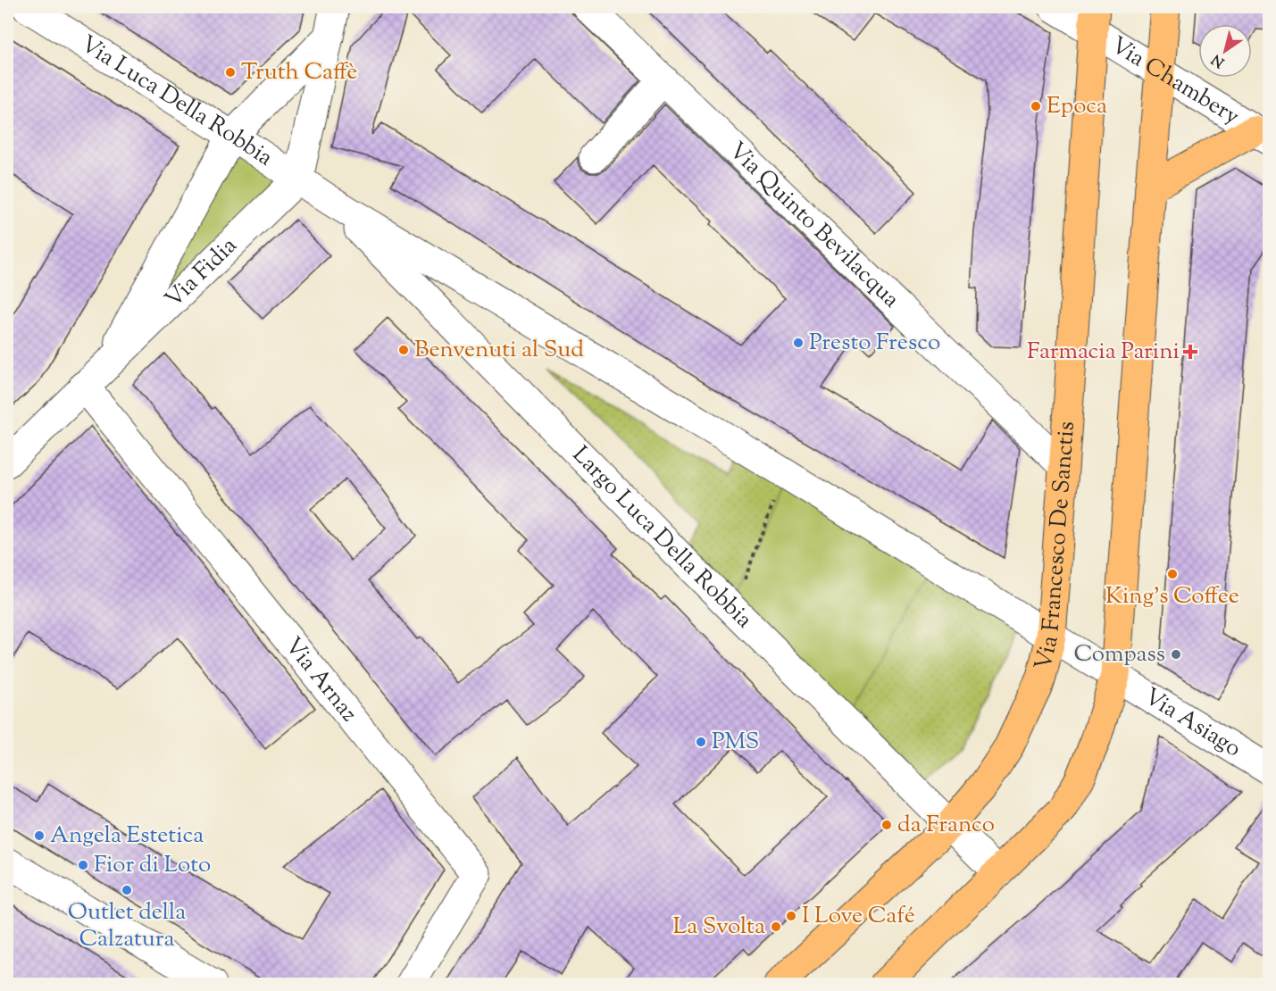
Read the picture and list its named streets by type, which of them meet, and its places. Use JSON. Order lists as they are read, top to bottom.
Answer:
{
  "streets": {
    "main road": ["Via Francesco De Sanctis"],
    "street": [
      "Via Chambery",
      "Via Luca Della Robbia",
      "Via Quinto Bevilacqua",
      "Via Fidia",
      "Largo Luca Della Robbia",
      "Via Arnaz",
      "Via Asiago"
    ]
  },
  "crossings": [
    ["Via Chambery", "Via Francesco De Sanctis"],
    ["Via Luca Della Robbia", "Via Fidia"],
    ["Via Luca Della Robbia", "Largo Luca Della Robbia"],
    ["Via Quinto Bevilacqua", "Via Francesco De Sanctis"],
    ["Via Fidia", "Largo Luca Della Robbia"],
    ["Via Fidia", "Via Arnaz"],
    ["Largo Luca Della Robbia", "Via Francesco De Sanctis"],
    ["Largo Luca Della Robbia", "Via Asiago"]
  ],
  "places": {
    "other": [
      "Truth Caffè",
      "Epoca",
      "Presto Fresco",
      "Benvenuti al Sud",
      "King's Coffee",
      "Compass",
      "PMS",
      "da Franco",
      "Angela Estetica",
      "Fior di Loto",
      "Outlet della Calzatura",
      "I Love Café",
      "La Svolta"
    ],
    "health": ["Farmacia Parini"]
  },
  "north": "bottom left"
}
